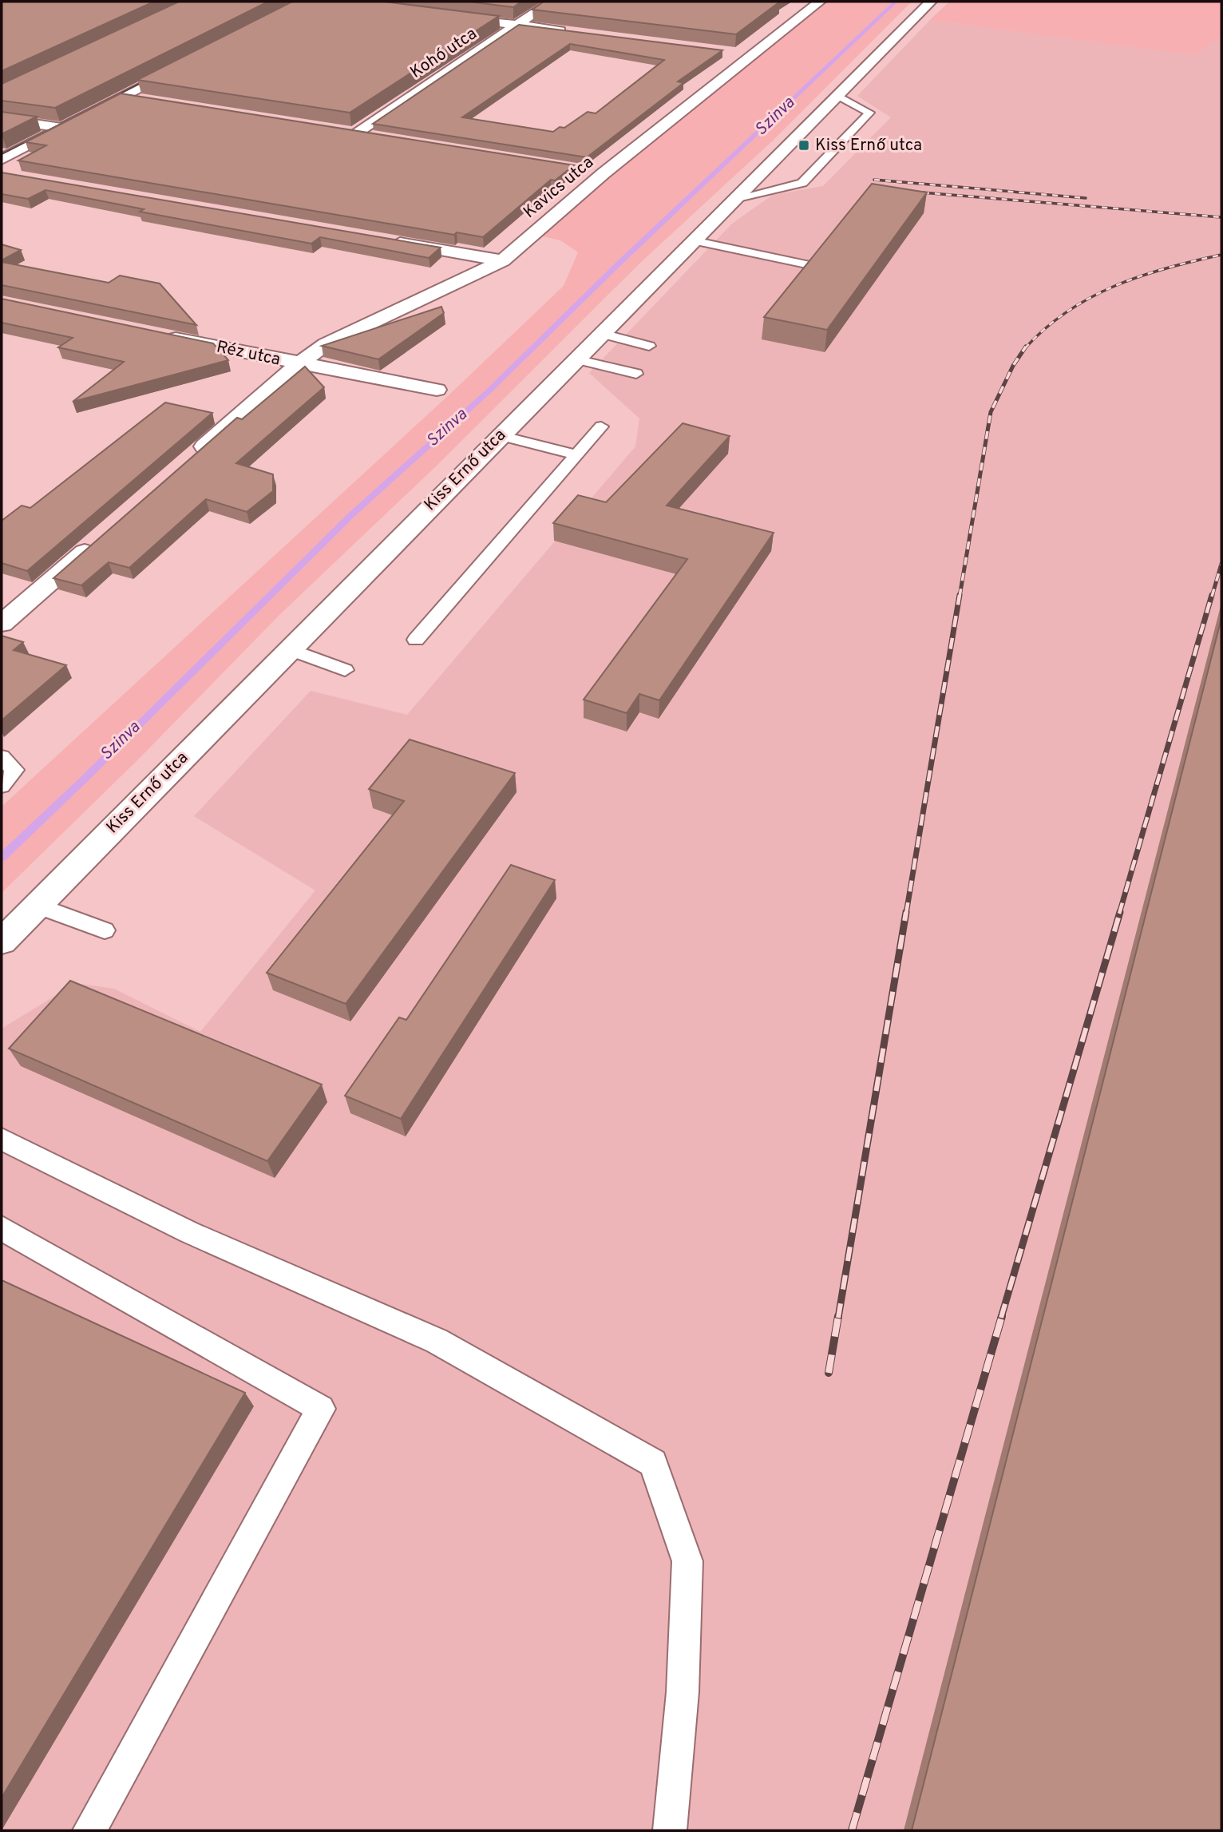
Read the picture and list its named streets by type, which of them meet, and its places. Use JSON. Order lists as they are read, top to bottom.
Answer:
{
  "streets": {
    "street": [
      "Kohó utca",
      "Kavics utca",
      "Réz utca",
      "Kiss Ernő utca"
    ]
  },
  "crossings": [
    ["Kavics utca", "Réz utca"]
  ],
  "water": ["Szinva"],
  "places": {
    "transit": ["Kiss Ernő utca"]
  }
}
